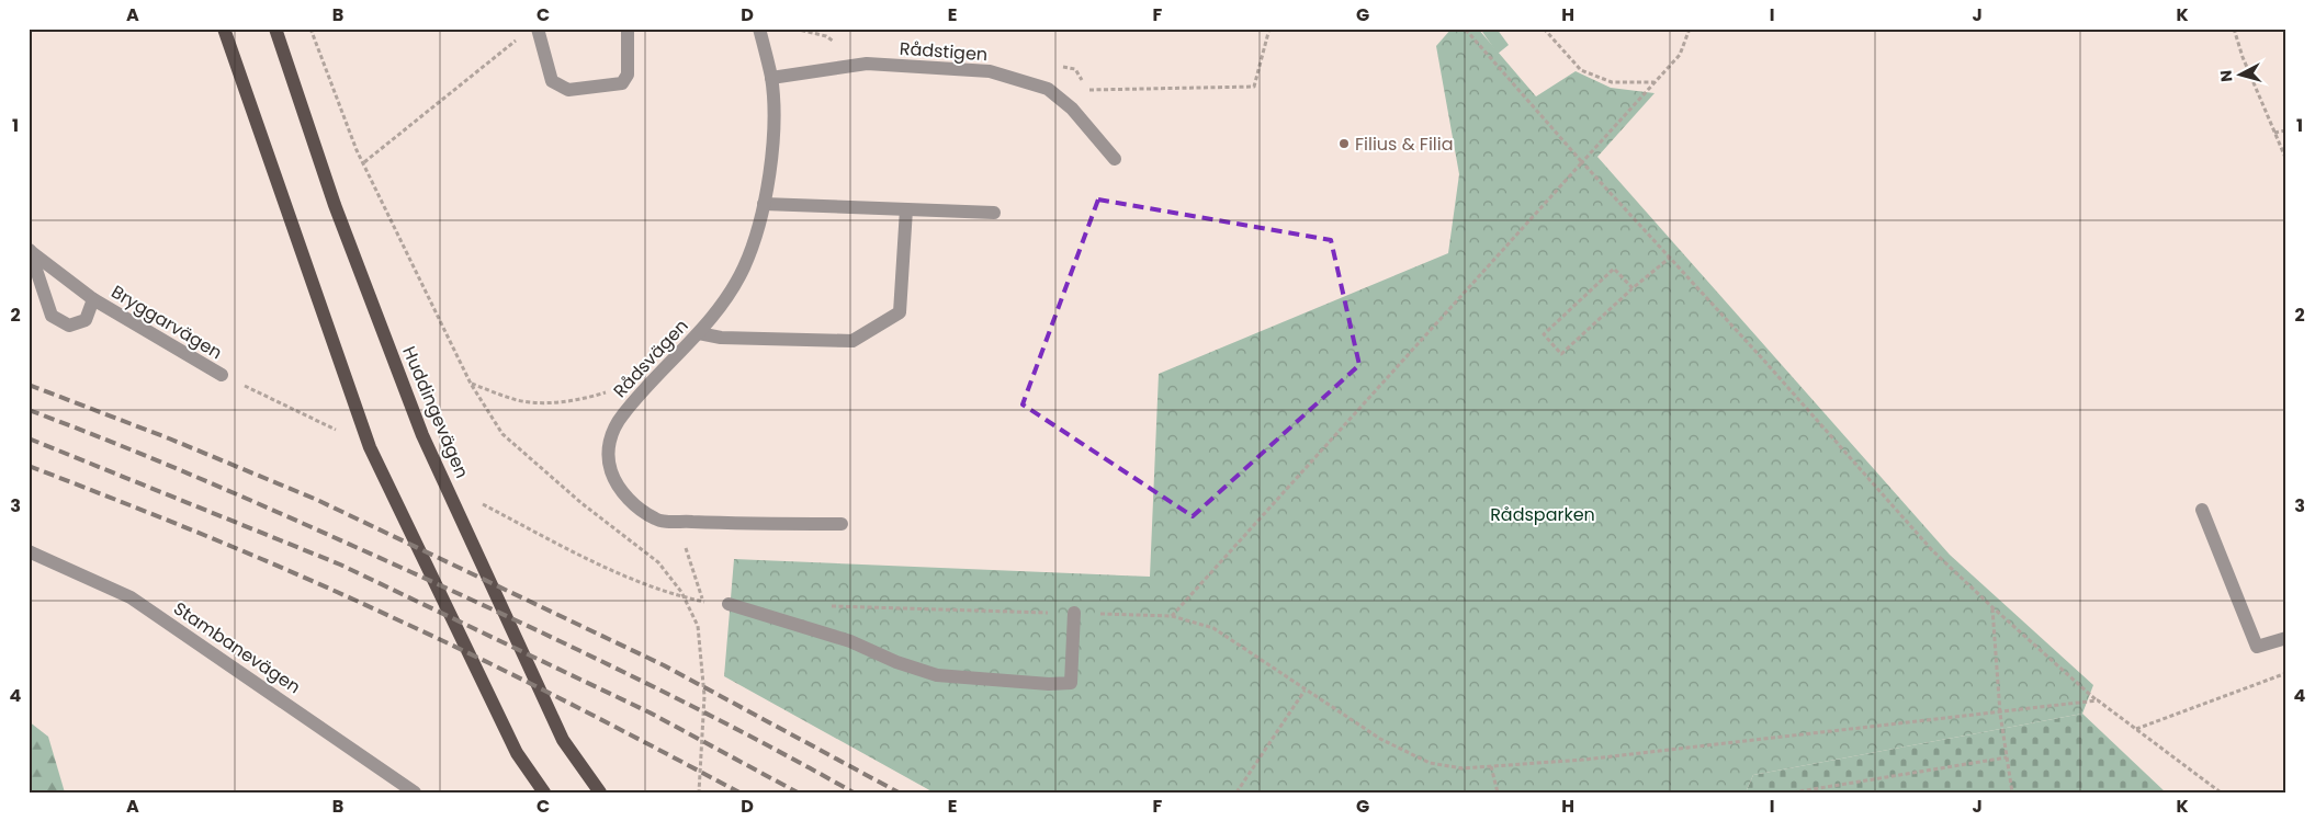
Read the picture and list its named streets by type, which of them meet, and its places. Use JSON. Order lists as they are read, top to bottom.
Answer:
{
  "streets": {
    "main road": ["Huddingevägen"],
    "street": [
      "Rådstigen",
      "Bryggarvägen",
      "Rådsvägen",
      "Stambanevägen"
    ]
  },
  "crossings": [
    ["Rådstigen", "Rådsvägen"]
  ],
  "parks": ["Rådsparken"],
  "places": ["Filius & Filia"],
  "north": "left",
  "grid": {
    "columns": [
      "A",
      "B",
      "C",
      "D",
      "E",
      "F",
      "G",
      "H",
      "I",
      "J",
      "K"
    ],
    "rows": [
      "1",
      "2",
      "3",
      "4"
    ]
  }
}
